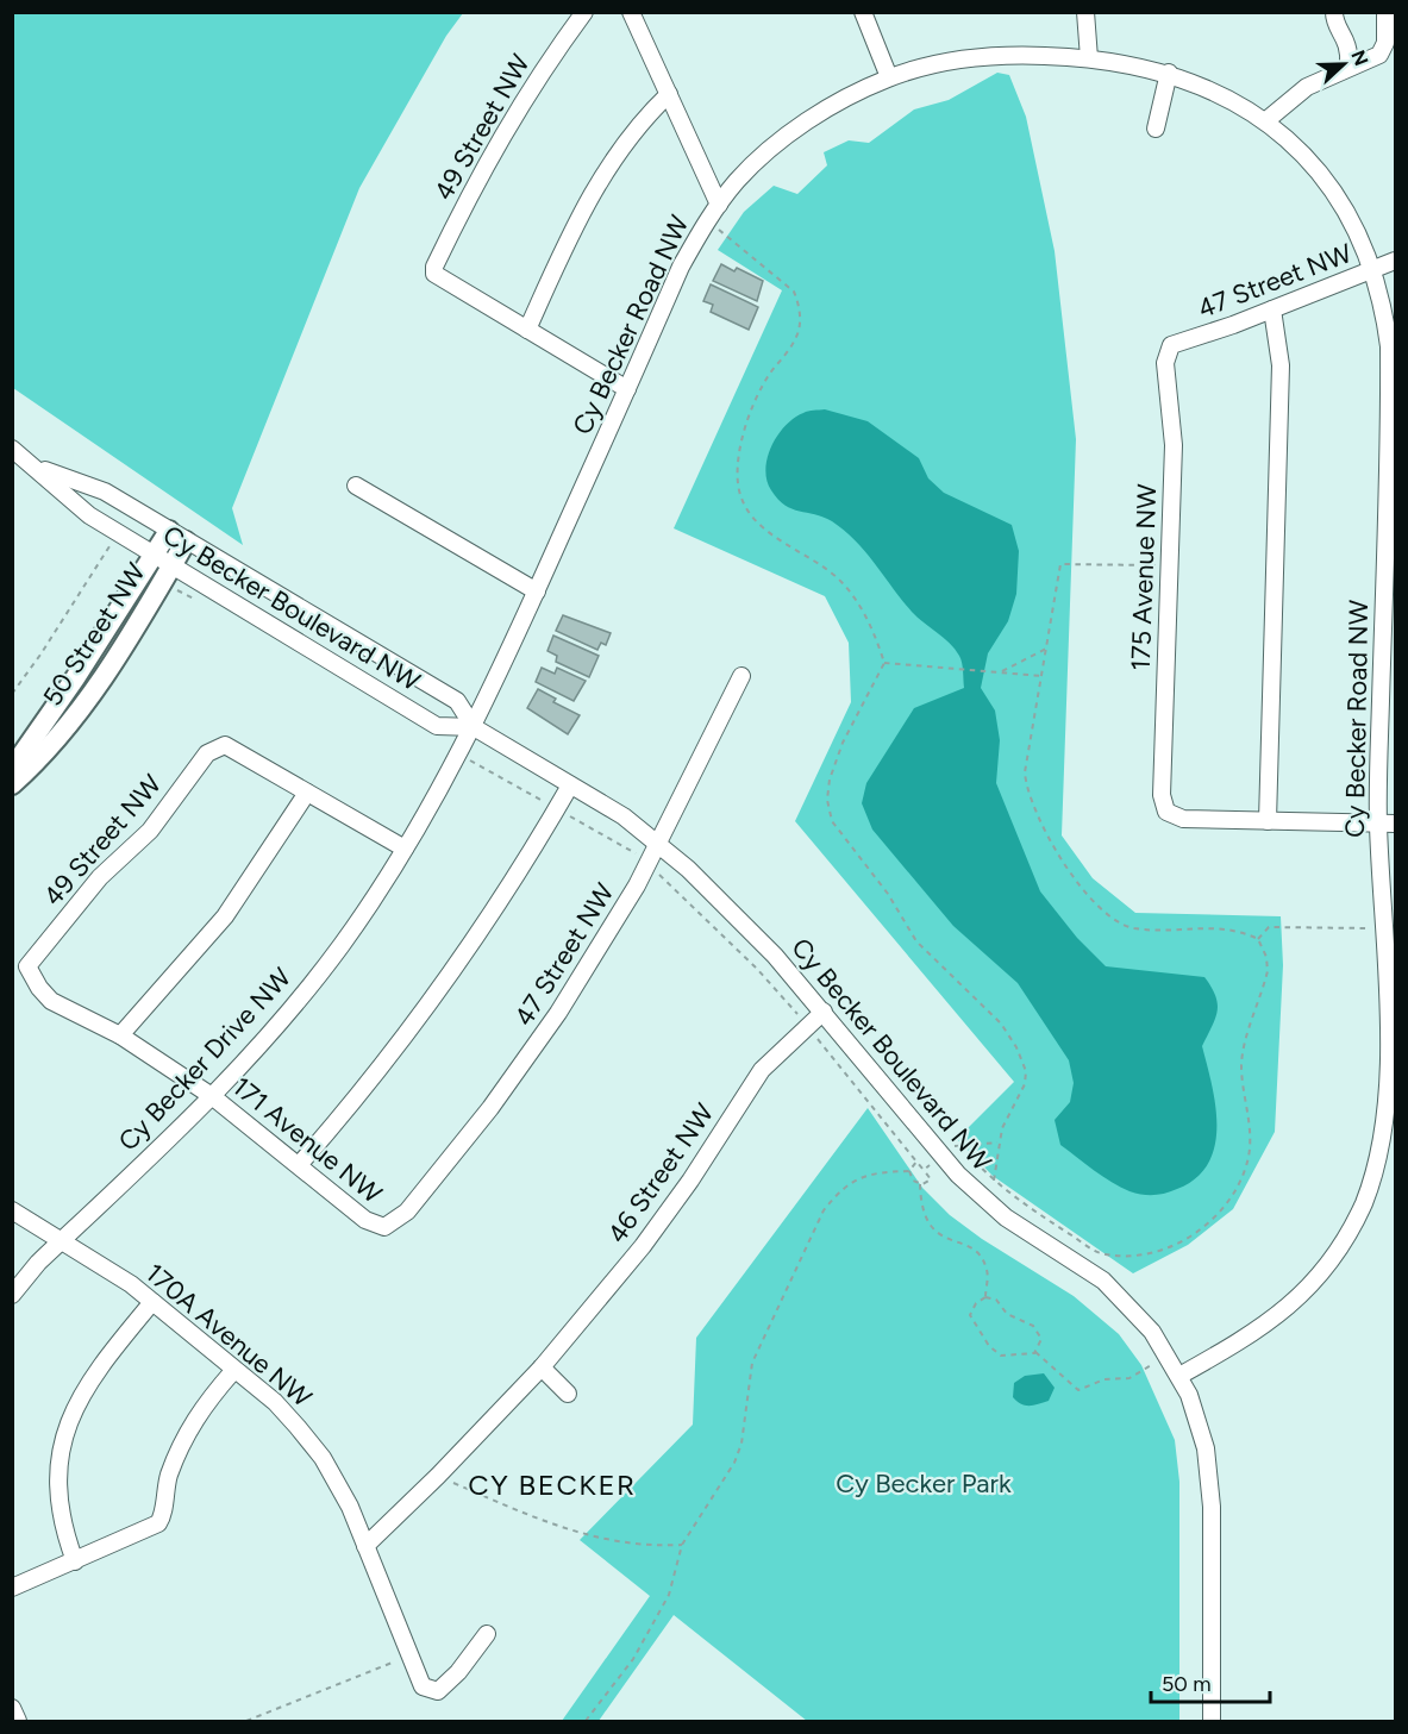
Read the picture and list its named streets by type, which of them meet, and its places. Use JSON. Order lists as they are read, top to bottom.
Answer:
{
  "streets": {
    "main road": ["50 Street NW"],
    "street": [
      "49 Street NW",
      "47 Street NW",
      "Cy Becker Road NW",
      "175 Avenue NW",
      "Cy Becker Boulevard NW",
      "Cy Becker Drive NW",
      "171 Avenue NW",
      "46 Street NW",
      "170A Avenue NW"
    ]
  },
  "crossings": [
    ["49 Street NW", "171 Avenue NW"],
    ["47 Street NW", "Cy Becker Road NW"],
    ["47 Street NW", "175 Avenue NW"],
    ["47 Street NW", "Cy Becker Boulevard NW"],
    ["47 Street NW", "171 Avenue NW"],
    ["Cy Becker Road NW", "Cy Becker Boulevard NW"],
    ["Cy Becker Road NW", "Cy Becker Drive NW"],
    ["Cy Becker Boulevard NW", "50 Street NW"],
    ["Cy Becker Boulevard NW", "Cy Becker Drive NW"],
    ["Cy Becker Boulevard NW", "46 Street NW"],
    ["Cy Becker Drive NW", "171 Avenue NW"],
    ["Cy Becker Drive NW", "170A Avenue NW"],
    ["46 Street NW", "170A Avenue NW"]
  ],
  "districts": ["CY BECKER"],
  "parks": ["Cy Becker Park"],
  "scale_bar": "50 m",
  "north": "right"
}
